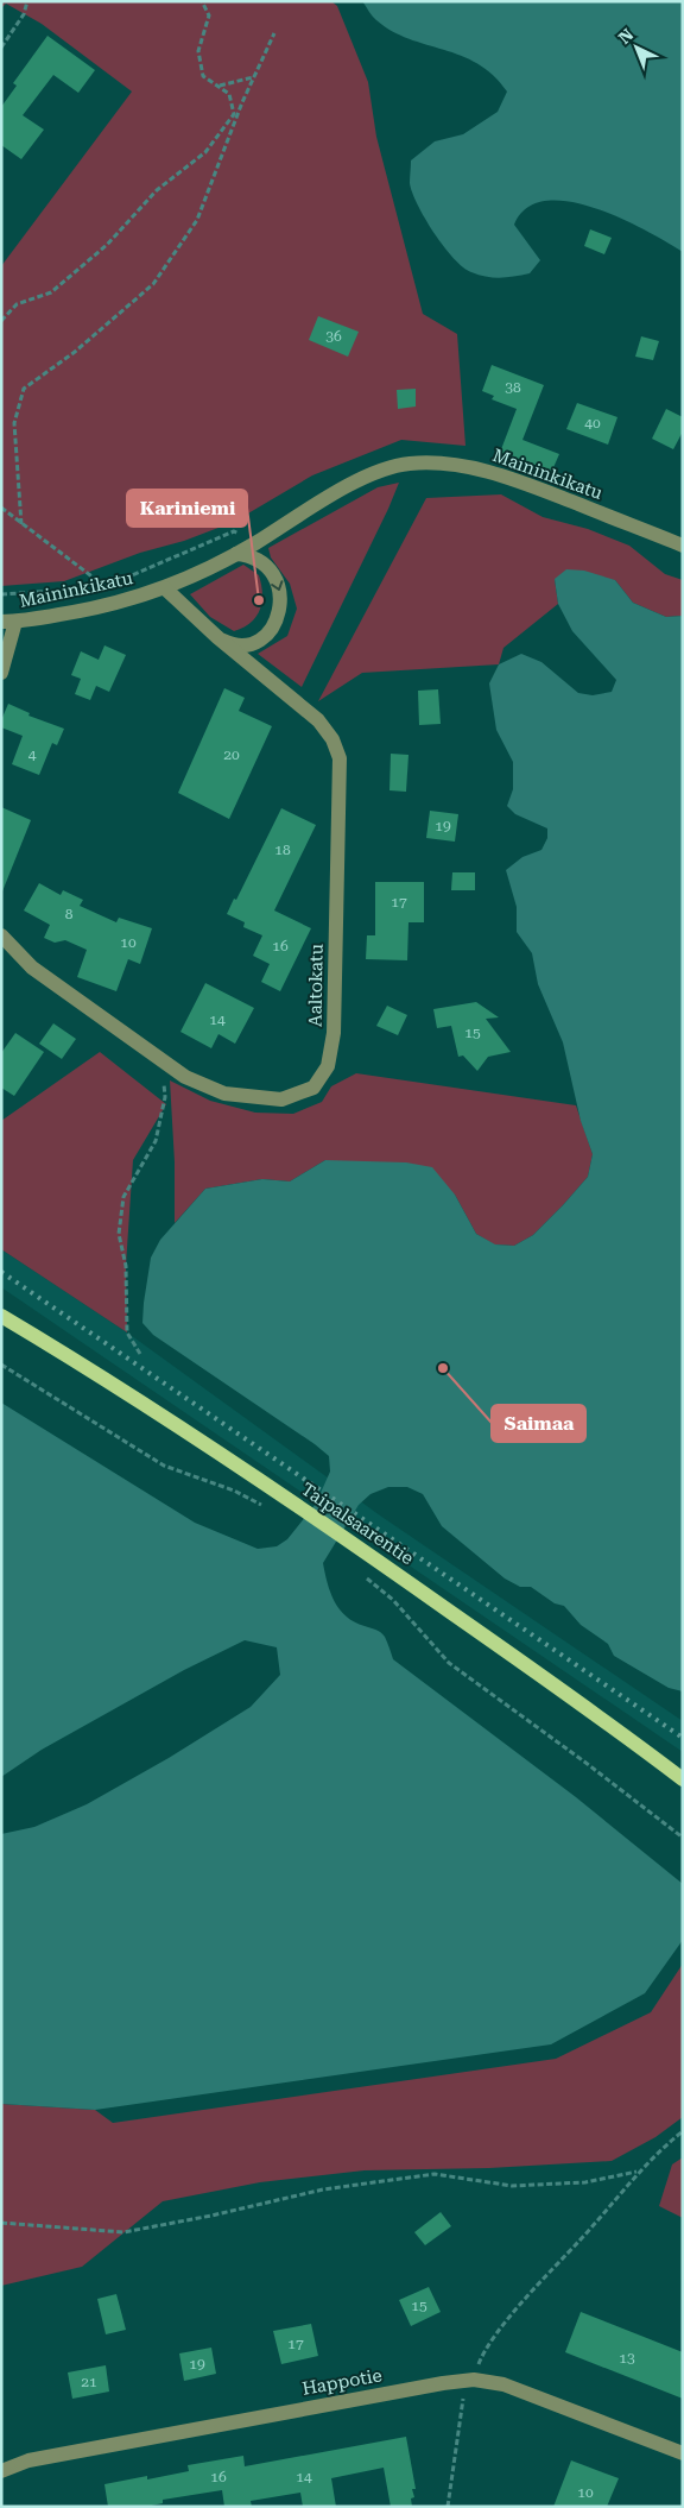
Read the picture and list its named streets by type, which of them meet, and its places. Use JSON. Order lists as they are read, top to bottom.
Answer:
{
  "streets": {
    "main road": ["Taipalsaarentie"],
    "street": ["Maininkikatu", "Aaltokatu", "Happotie"]
  },
  "crossings": [
    ["Maininkikatu", "Aaltokatu"]
  ],
  "places": ["Kariniemi", "Saimaa"],
  "house_numbers": [
    "36",
    "38",
    "40",
    "4",
    "20",
    "19",
    "18",
    "17",
    "8",
    "10",
    "16",
    "14",
    "15",
    "15",
    "17",
    "13",
    "19",
    "21",
    "16",
    "14",
    "10"
  ],
  "north": "top left"
}
